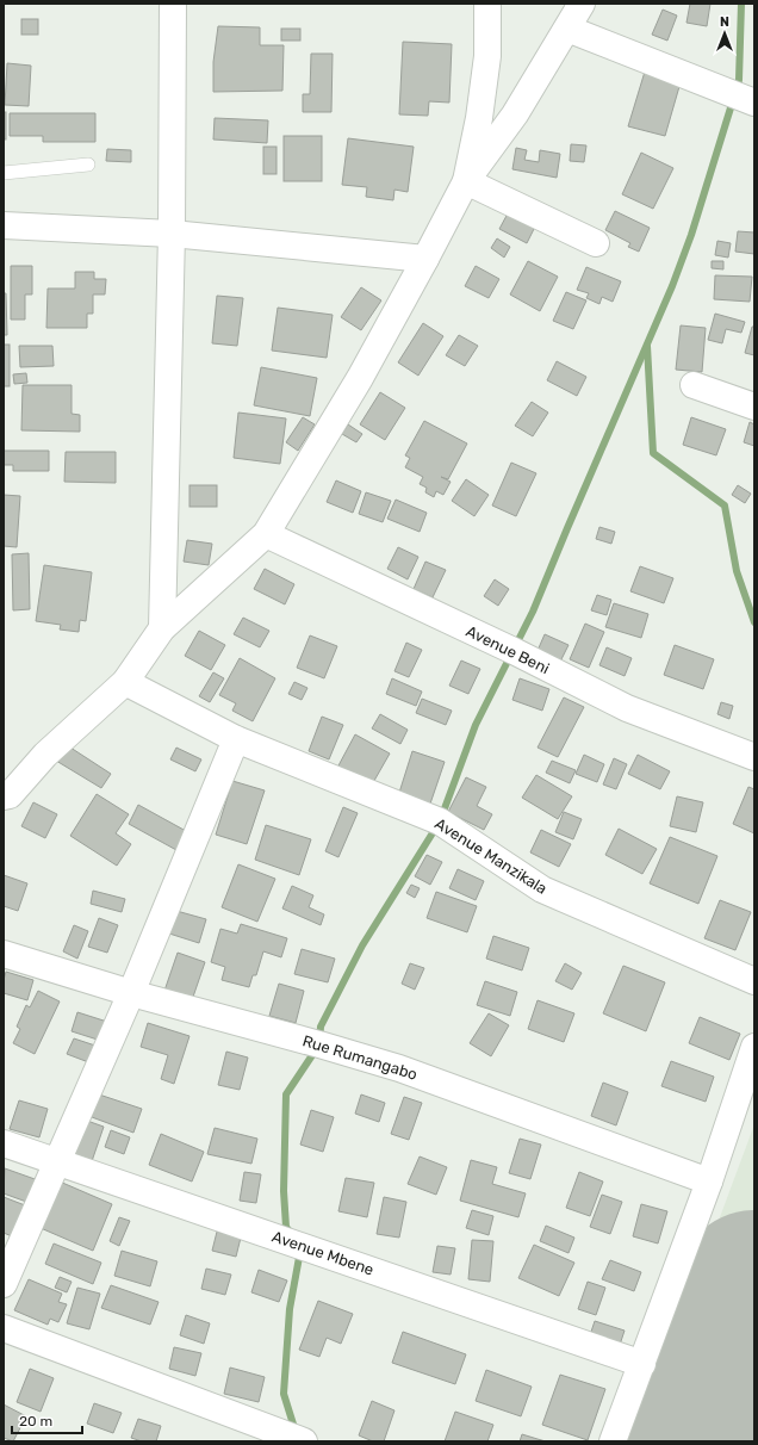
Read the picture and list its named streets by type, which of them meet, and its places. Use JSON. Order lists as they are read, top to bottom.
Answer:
{
  "streets": {
    "street": [
      "Avenue Beni",
      "Avenue Manzikala",
      "Rue Rumangabo",
      "Avenue Mbene"
    ]
  },
  "scale_bar": "20 m",
  "north": "top"
}
